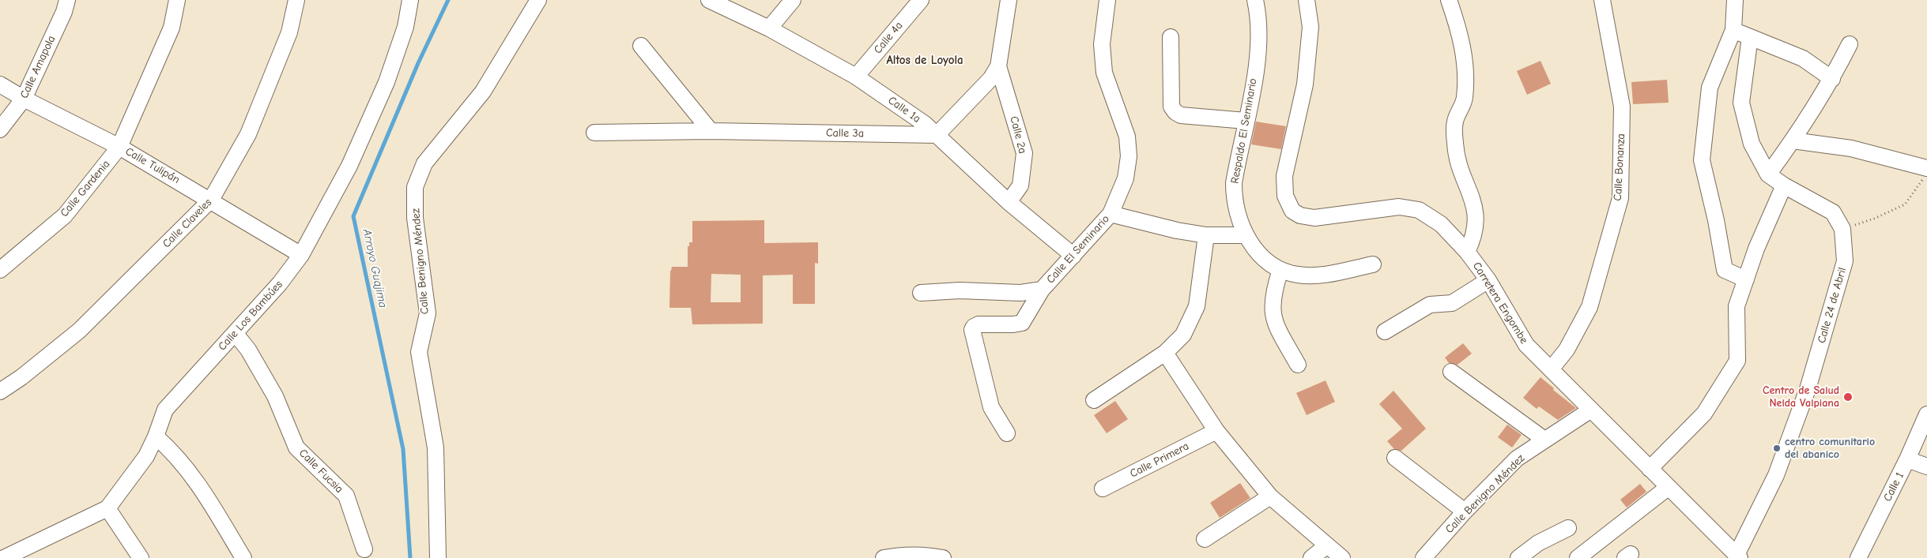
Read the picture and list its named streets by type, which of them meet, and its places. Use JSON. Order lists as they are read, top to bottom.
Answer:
{
  "streets": {
    "street": [
      "Calle 4a",
      "Calle Amapola",
      "Calle 1a",
      "Respaldo El Seminario",
      "Calle 3a",
      "Calle 2a",
      "Calle Tulipán",
      "Calle Bonanza",
      "Calle Gardenia",
      "Calle Claveles",
      "Calle El Seminario",
      "Calle Benigno Méndez",
      "Carretera Engombe",
      "Calle 24 de Abril",
      "Calle Los Bambúes",
      "Calle Primera",
      "Calle Fucsia",
      "Calle 1"
    ]
  },
  "crossings": [
    ["Calle 4a", "Calle 1a"],
    ["Calle Amapola", "Calle Tulipán"],
    ["Calle 1a", "Calle 3a"],
    ["Calle 1a", "Calle 2a"],
    ["Calle 1a", "Calle El Seminario"],
    ["Calle Tulipán", "Calle Gardenia"],
    ["Calle Tulipán", "Calle Claveles"],
    ["Calle Tulipán", "Calle Los Bambúes"],
    ["Calle Bonanza", "Carretera Engombe"],
    ["Calle Benigno Méndez", "Carretera Engombe"],
    ["Carretera Engombe", "Calle 24 de Abril"],
    ["Calle Los Bambúes", "Calle Fucsia"]
  ],
  "districts": ["Altos de Loyola"],
  "water": ["Arroyo Guajima"],
  "places": ["Centro de Salud Nelda Valpiana", "centro comunitario del abanico"]
}
